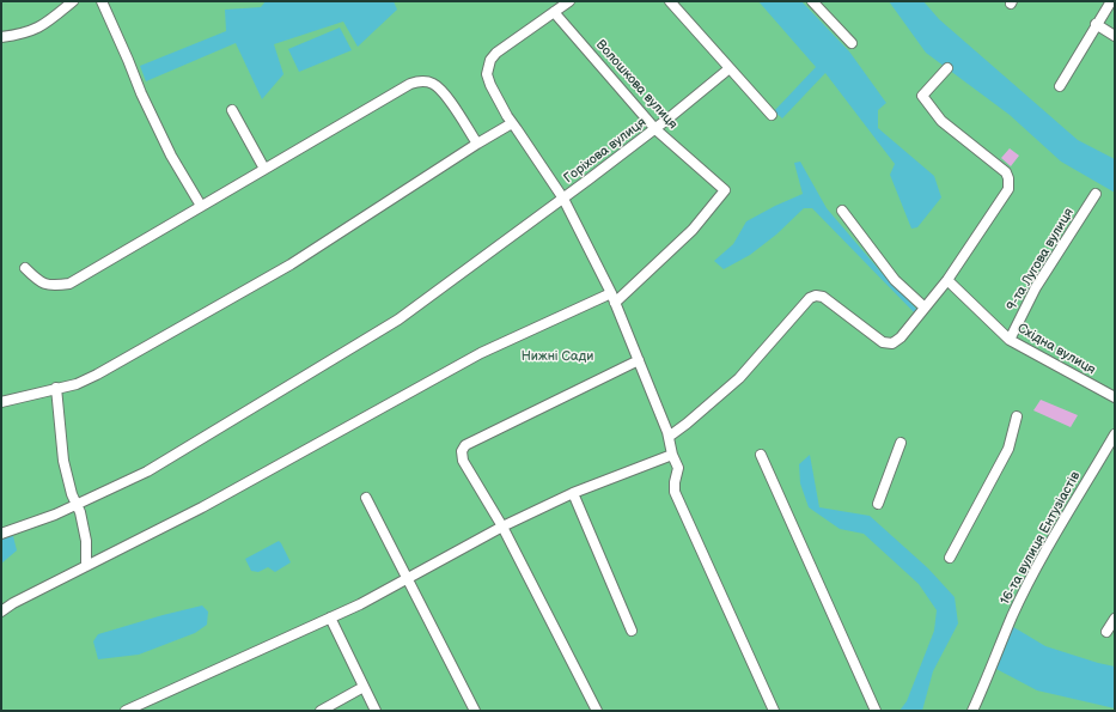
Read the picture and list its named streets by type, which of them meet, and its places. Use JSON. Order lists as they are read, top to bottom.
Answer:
{
  "streets": {
    "street": [
      "Волошкова вулиця",
      "Горіхова вулиця",
      "9-та Лугова вулиця",
      "Східна вулиця",
      "16-та вулиця Ентузіастів"
    ]
  },
  "crossings": [
    ["Волошкова вулиця", "Горіхова вулиця"],
    ["9-та Лугова вулиця", "Східна вулиця"]
  ],
  "parks": ["Нижні Сади"]
}
